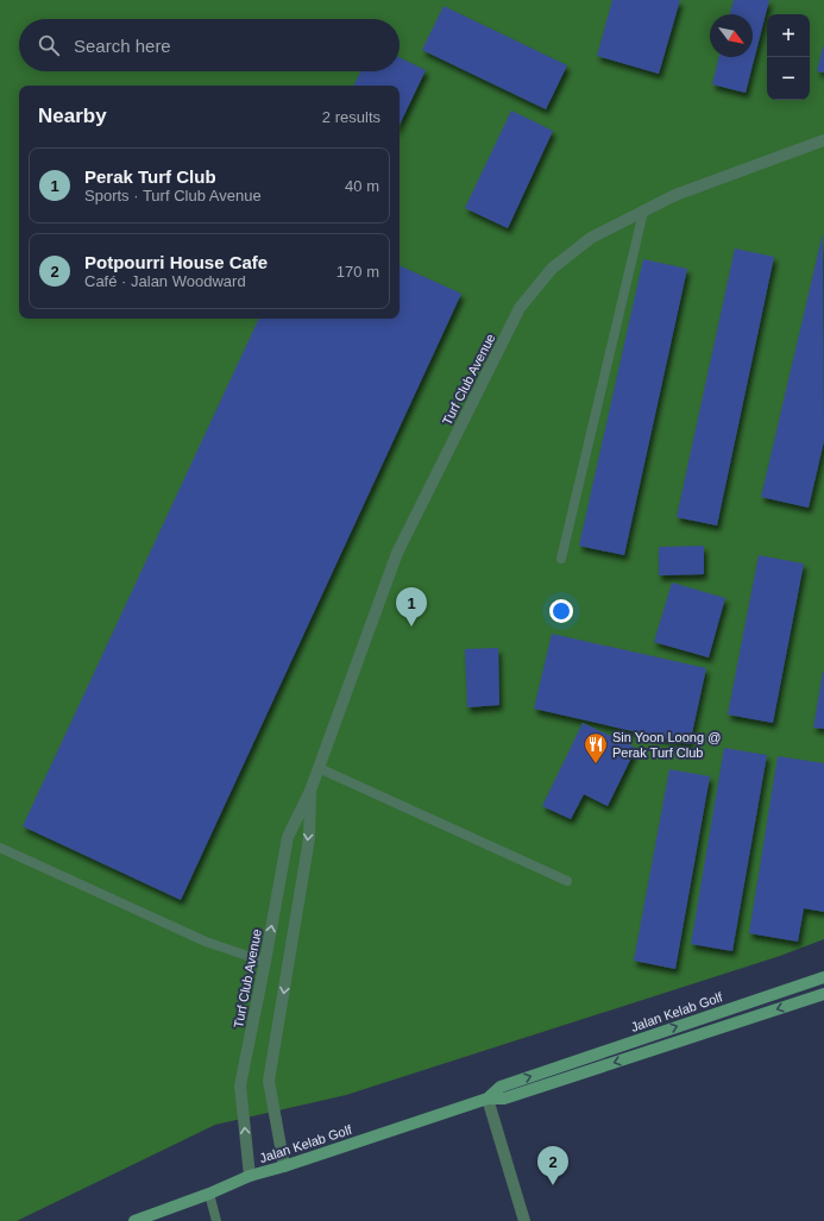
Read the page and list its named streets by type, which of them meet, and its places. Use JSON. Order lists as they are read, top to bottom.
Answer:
{
  "streets": {
    "street": ["Turf Club Avenue", "Jalan Kelab Golf"]
  },
  "crossings": [
    ["Turf Club Avenue", "Jalan Kelab Golf"]
  ],
  "places": {
    "restaurant": ["Sin Yoon Loong @ Perak Turf Club"]
  },
  "north": "bottom right",
  "page": {
    "map_buttons": ["+", "−"],
    "search": "Search here",
    "heading": ["Nearby", "2 results"],
    "list": [
      {
        "mark": "1",
        "name": "Perak Turf Club",
        "note": "Sports · Turf Club Avenue",
        "value": "40 m"
      },
      {
        "mark": "2",
        "name": "Potpourri House Cafe",
        "note": "Café · Jalan Woodward",
        "value": "170 m"
      }
    ],
    "pins": ["1", "2"]
  }
}
